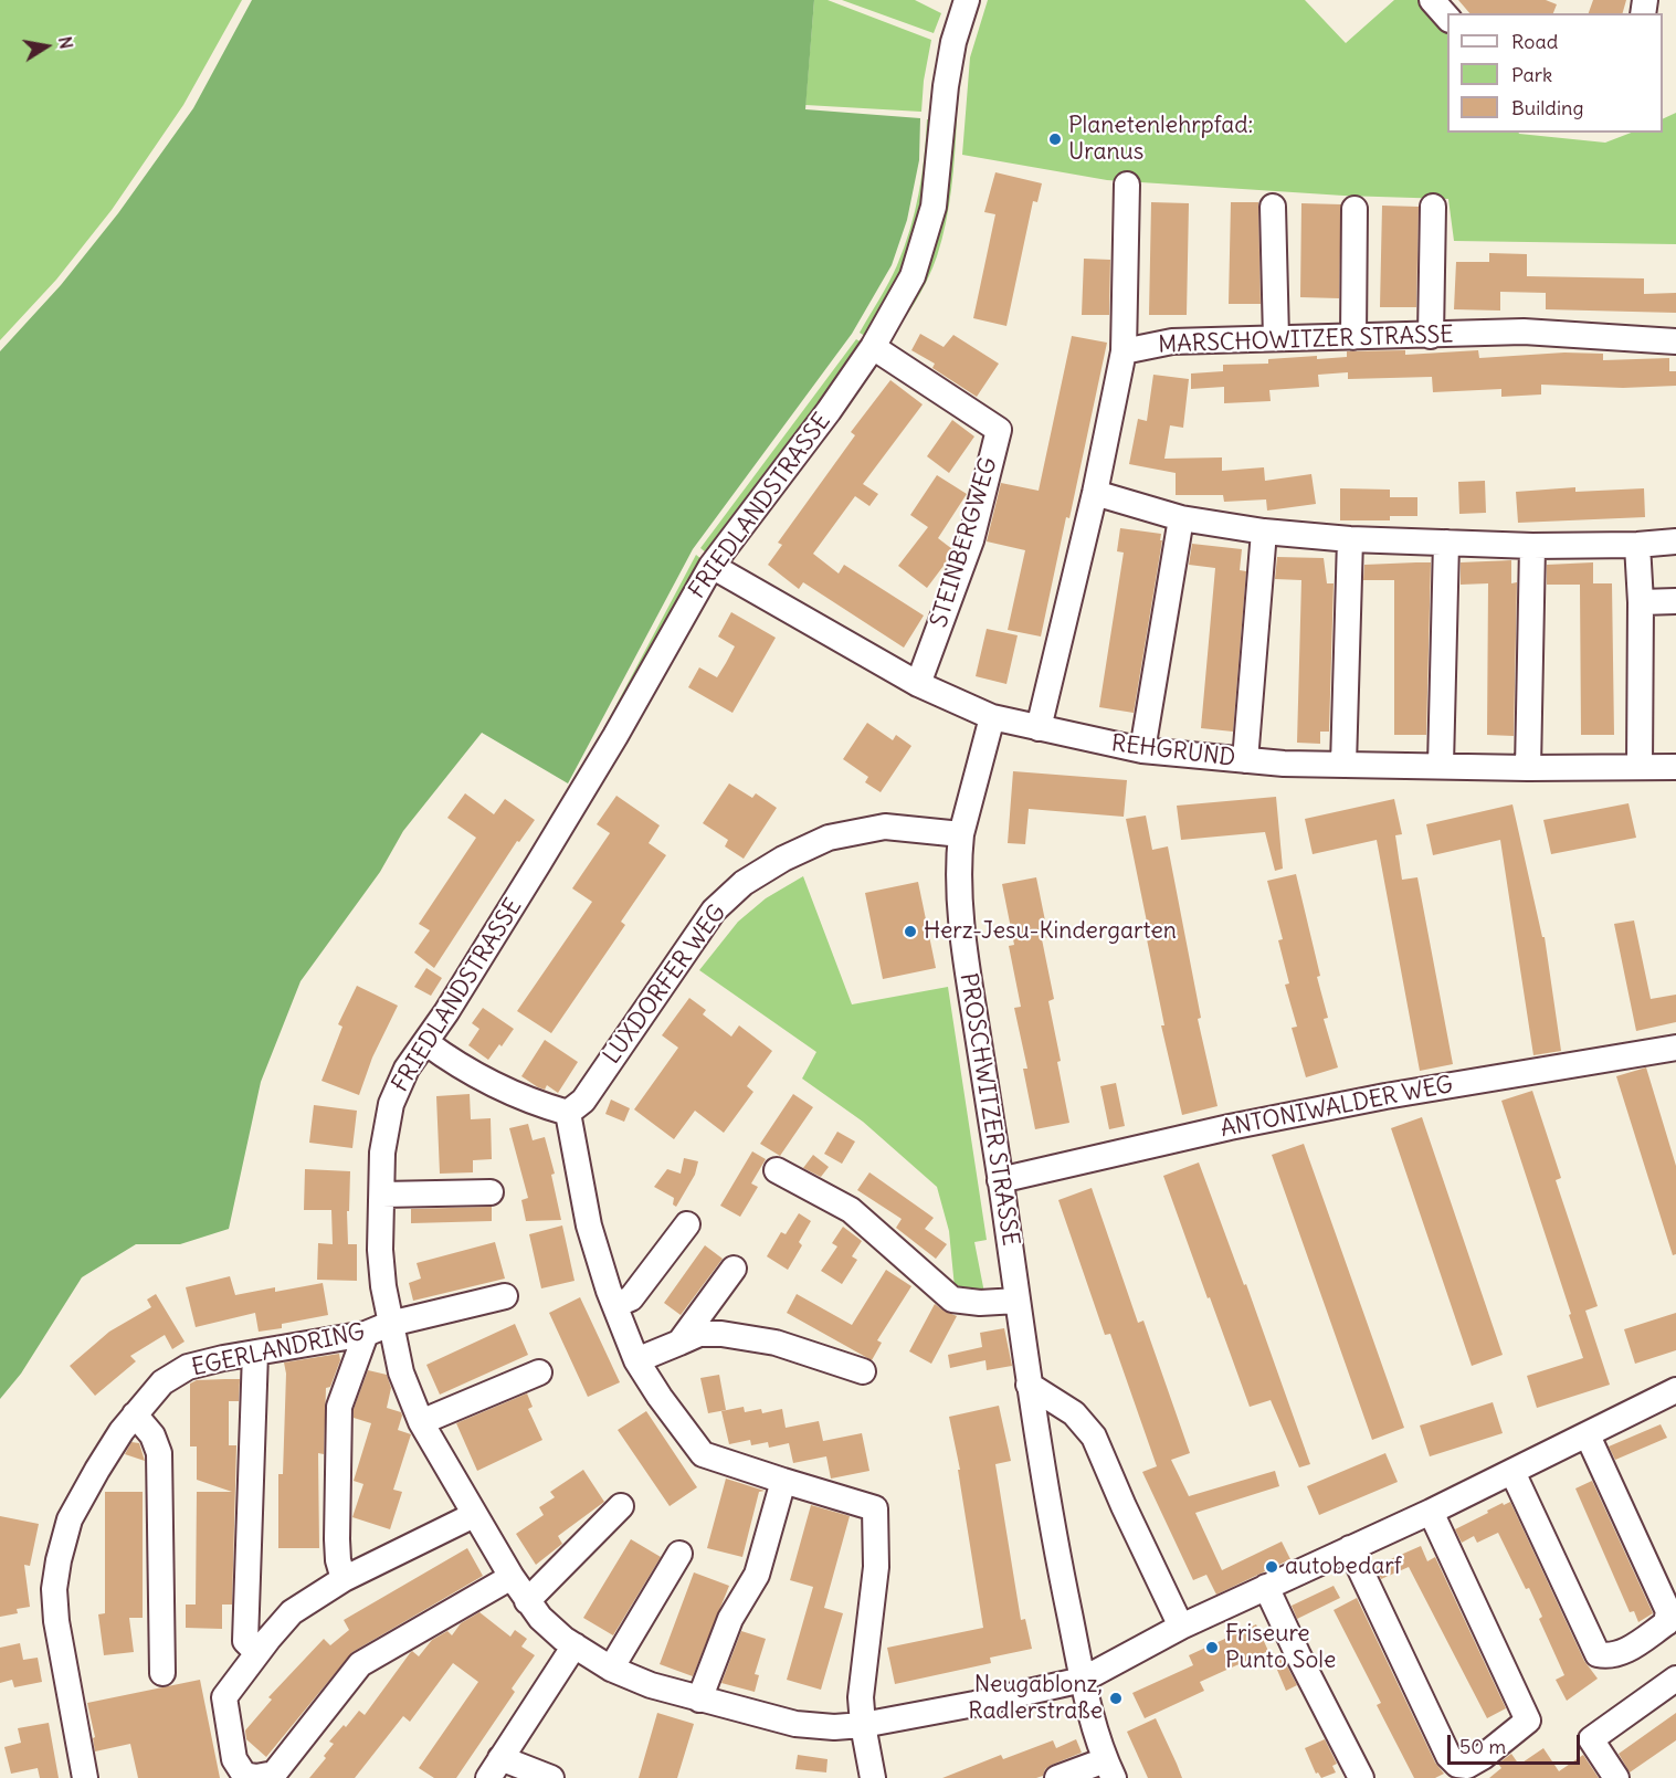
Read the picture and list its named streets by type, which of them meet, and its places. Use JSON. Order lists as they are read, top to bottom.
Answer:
{
  "streets": {
    "street": [
      "MARSCHOWITZER STRASSE",
      "FRIEDLANDSTRASSE",
      "STEINBERGWEG",
      "REHGRUND",
      "LUXDORFER WEG",
      "ANTONIWALDER WEG",
      "PROSCHWITZER STRASSE",
      "EGERLANDRING"
    ]
  },
  "crossings": [
    ["MARSCHOWITZER STRASSE", "REHGRUND"],
    ["FRIEDLANDSTRASSE", "STEINBERGWEG"],
    ["FRIEDLANDSTRASSE", "REHGRUND"],
    ["FRIEDLANDSTRASSE", "PROSCHWITZER STRASSE"],
    ["FRIEDLANDSTRASSE", "EGERLANDRING"],
    ["STEINBERGWEG", "REHGRUND"],
    ["REHGRUND", "PROSCHWITZER STRASSE"],
    ["LUXDORFER WEG", "PROSCHWITZER STRASSE"],
    ["ANTONIWALDER WEG", "PROSCHWITZER STRASSE"]
  ],
  "places": [
    "Planetenlehrpfad: Uranus",
    "Herz-Jesu-Kindergarten",
    "autobedarf",
    "Friseure Punto Sole",
    "Neugablonz, Radlerstraße"
  ],
  "legend": ["Road", "Park", "Building"],
  "scale_bar": "50 m",
  "north": "right"
}
